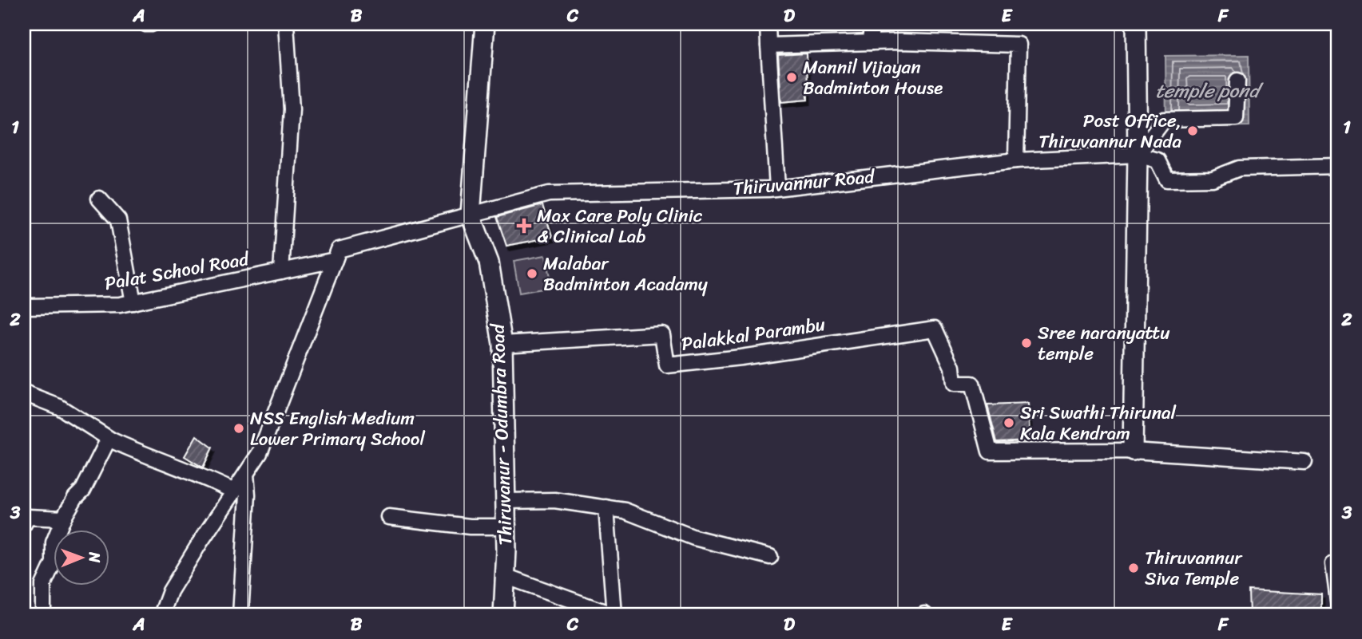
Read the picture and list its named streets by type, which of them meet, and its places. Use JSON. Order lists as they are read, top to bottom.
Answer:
{
  "streets": {
    "main road": ["Thiruvanur - Odumbra Road"],
    "street": ["Thiruvannur Road", "Palat School Road", "Palakkal Parambu"]
  },
  "crossings": [
    ["Thiruvannur Road", "Palat School Road"],
    ["Thiruvannur Road", "Thiruvanur - Odumbra Road"],
    ["Palakkal Parambu", "Thiruvanur - Odumbra Road"]
  ],
  "water": ["temple pond"],
  "places": {
    "other": [
      "Mannil Vijayan Badminton House",
      "Post Office, Thiruvannur Nada",
      "Malabar Badminton Acadamy",
      "Sree naranyattu temple",
      "Sri Swathi Thirunal Kala Kendram",
      "NSS English Medium Lower Primary School",
      "Thiruvannur Siva Temple"
    ],
    "health": ["Max Care Poly Clinic & Clinical Lab"]
  },
  "north": "right",
  "grid": {
    "columns": [
      "A",
      "B",
      "C",
      "D",
      "E",
      "F"
    ],
    "rows": ["1", "2", "3"]
  }
}
